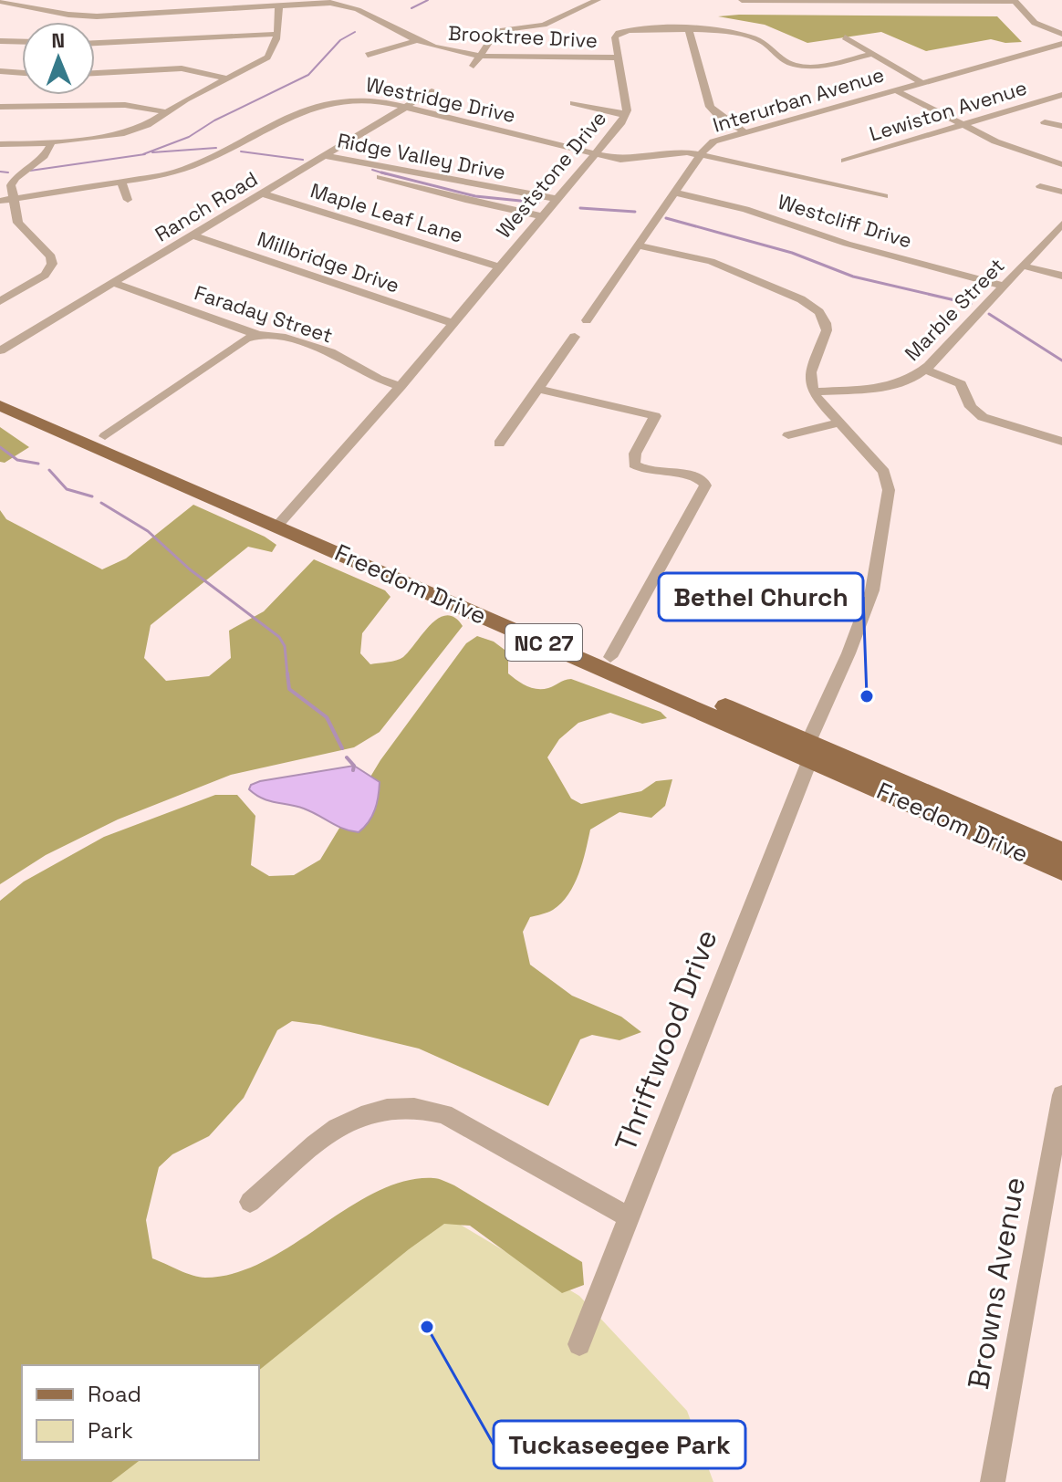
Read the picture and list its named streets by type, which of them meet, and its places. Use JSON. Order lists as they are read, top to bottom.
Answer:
{
  "streets": {
    "main road": ["Freedom Drive", "NC 27"],
    "street": [
      "Brooktree Drive",
      "Westridge Drive",
      "Interurban Avenue",
      "Lewiston Avenue",
      "Ridge Valley Drive",
      "Weststone Drive",
      "Ranch Road",
      "Maple Leaf Lane",
      "Westcliff Drive",
      "Millbridge Drive",
      "Marble Street",
      "Faraday Street",
      "Thriftwood Drive",
      "Browns Avenue"
    ]
  },
  "crossings": [
    ["Brooktree Drive", "Weststone Drive"],
    ["Westridge Drive", "Interurban Avenue"],
    ["Westridge Drive", "Weststone Drive"],
    ["Westridge Drive", "Ranch Road"],
    ["Interurban Avenue", "Westcliff Drive"],
    ["Ridge Valley Drive", "Weststone Drive"],
    ["Ridge Valley Drive", "Ranch Road"],
    ["Weststone Drive", "Maple Leaf Lane"],
    ["Weststone Drive", "Millbridge Drive"],
    ["Weststone Drive", "Faraday Street"],
    ["Weststone Drive", "Freedom Drive"],
    ["Ranch Road", "Maple Leaf Lane"],
    ["Ranch Road", "Millbridge Drive"],
    ["Ranch Road", "Faraday Street"],
    ["Westcliff Drive", "Marble Street"],
    ["Marble Street", "Thriftwood Drive"],
    ["Freedom Drive", "Thriftwood Drive"]
  ],
  "places": ["Bethel Church", "Tuckaseegee Park"],
  "legend": ["Road", "Park"],
  "north": "top"
}
